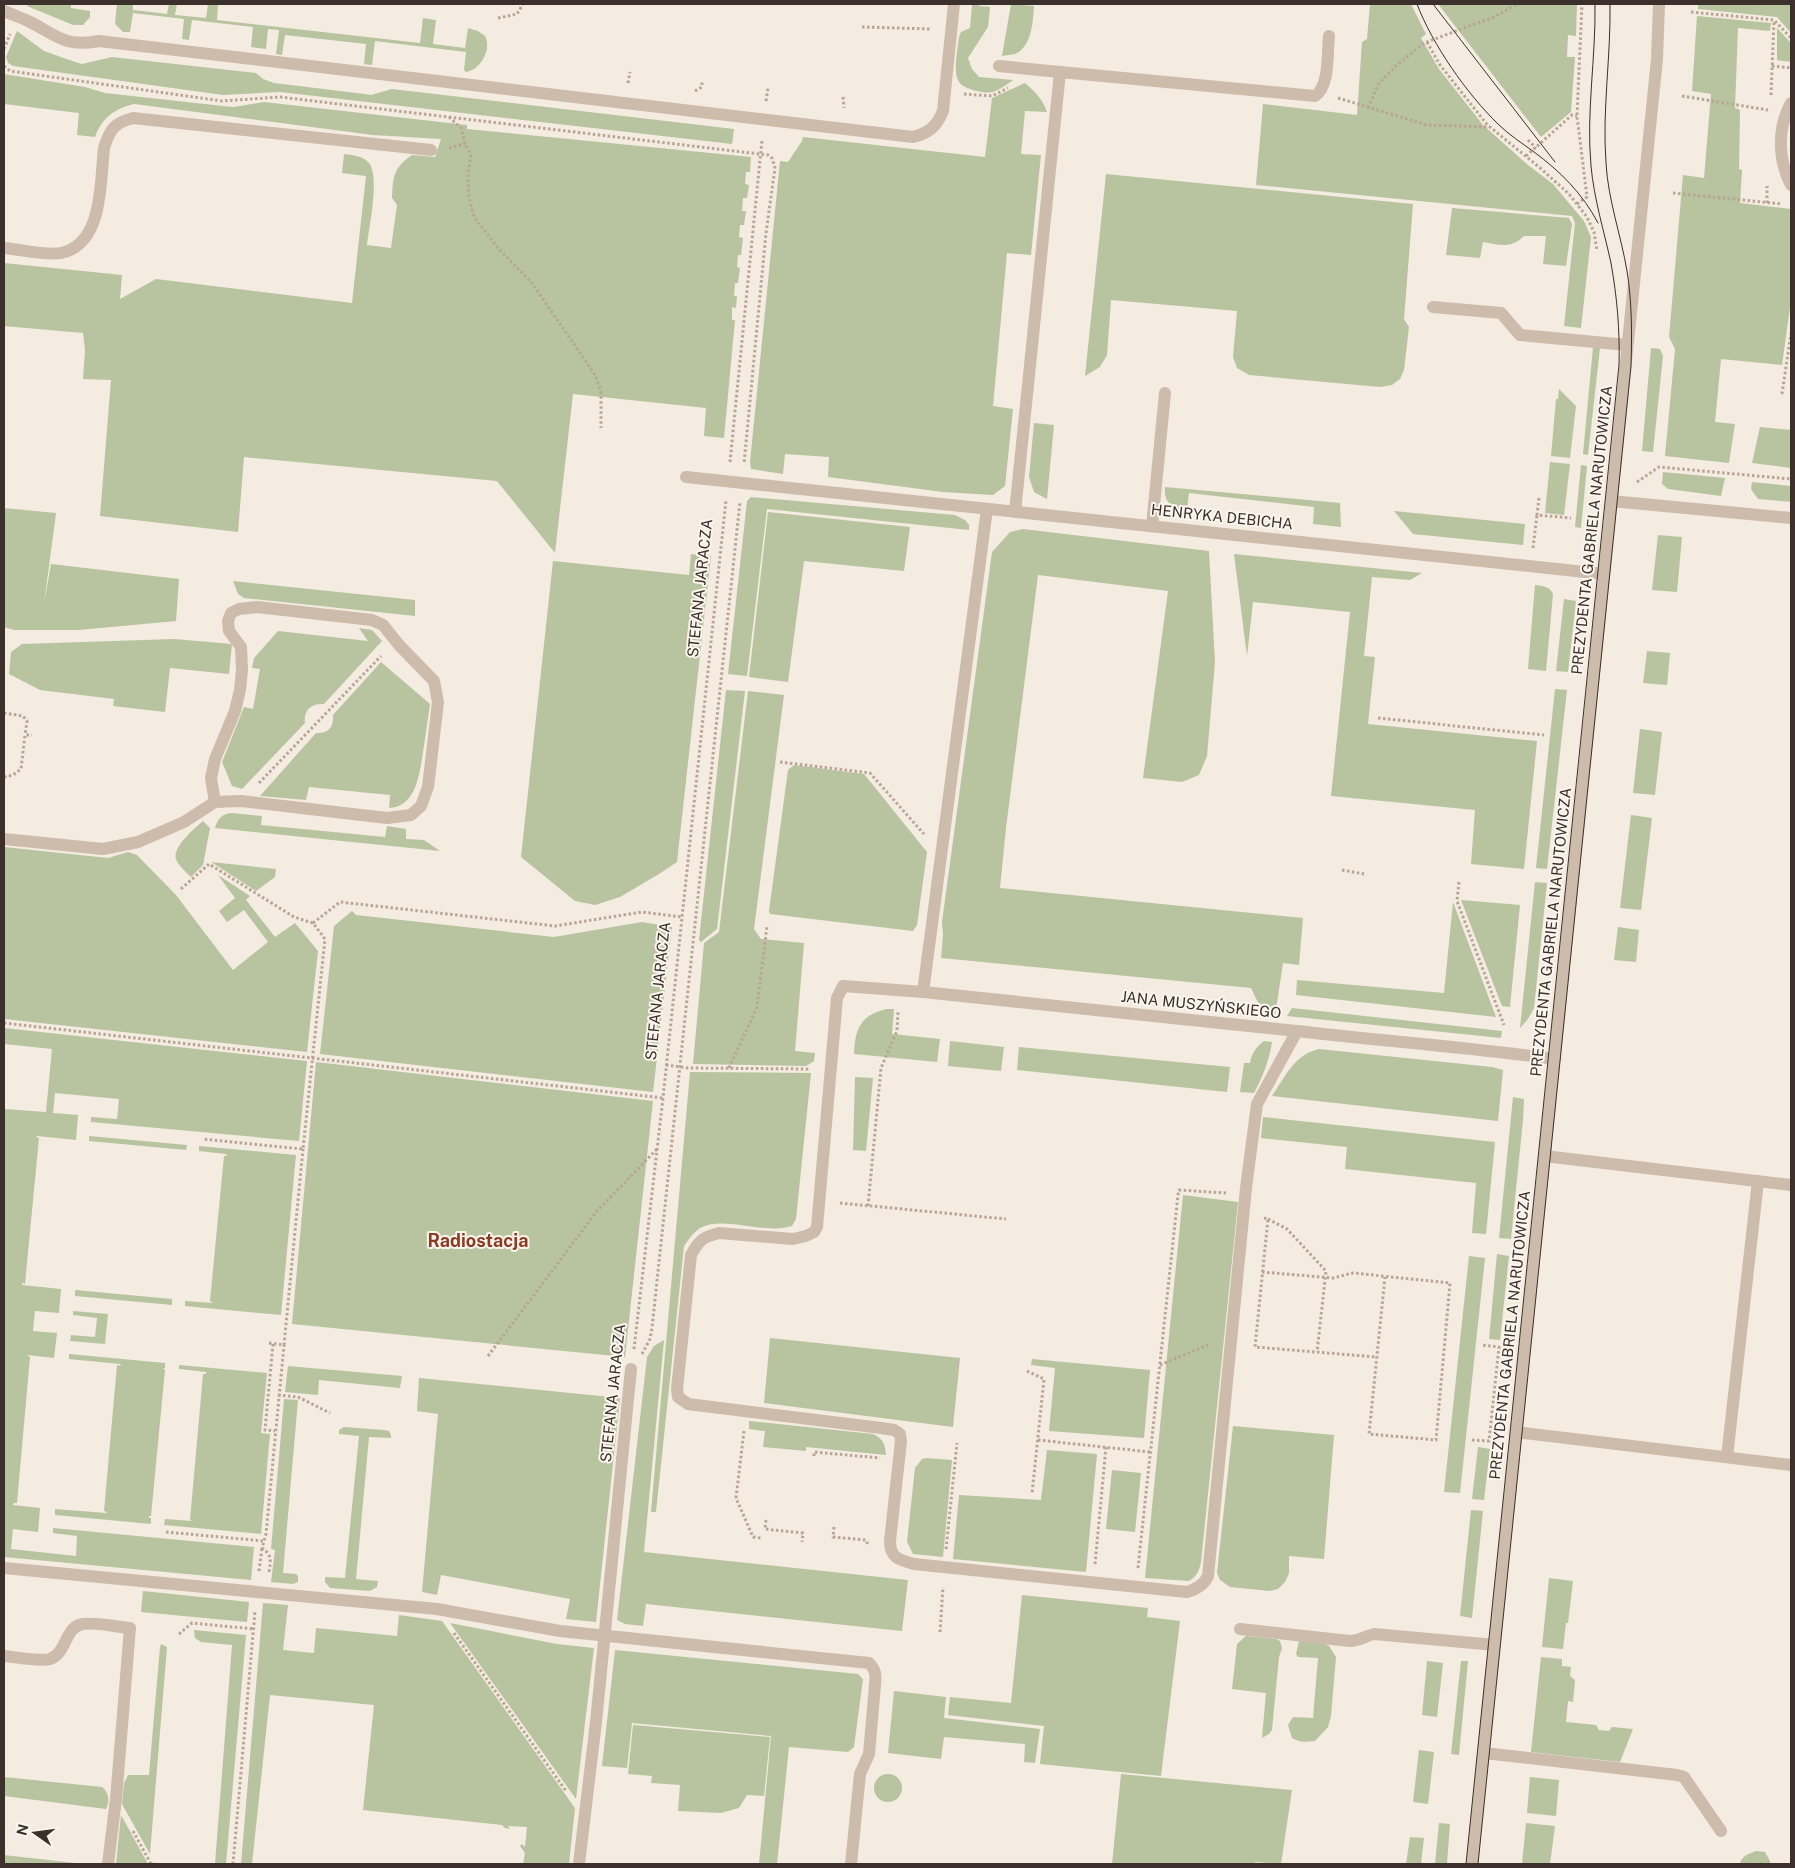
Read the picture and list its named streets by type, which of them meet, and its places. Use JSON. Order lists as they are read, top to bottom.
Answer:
{
  "streets": {
    "street": [
      "HENRYKA DEBICHA",
      "PREZYDENTA GABRIELA NARUTOWICZA",
      "STEFANA JARACZA",
      "JANA MUSZYŃSKIEGO"
    ]
  },
  "crossings": [
    ["HENRYKA DEBICHA", "PREZYDENTA GABRIELA NARUTOWICZA"],
    ["HENRYKA DEBICHA", "STEFANA JARACZA"],
    ["PREZYDENTA GABRIELA NARUTOWICZA", "JANA MUSZYŃSKIEGO"]
  ],
  "districts": ["Radiostacja"],
  "north": "left"
}
